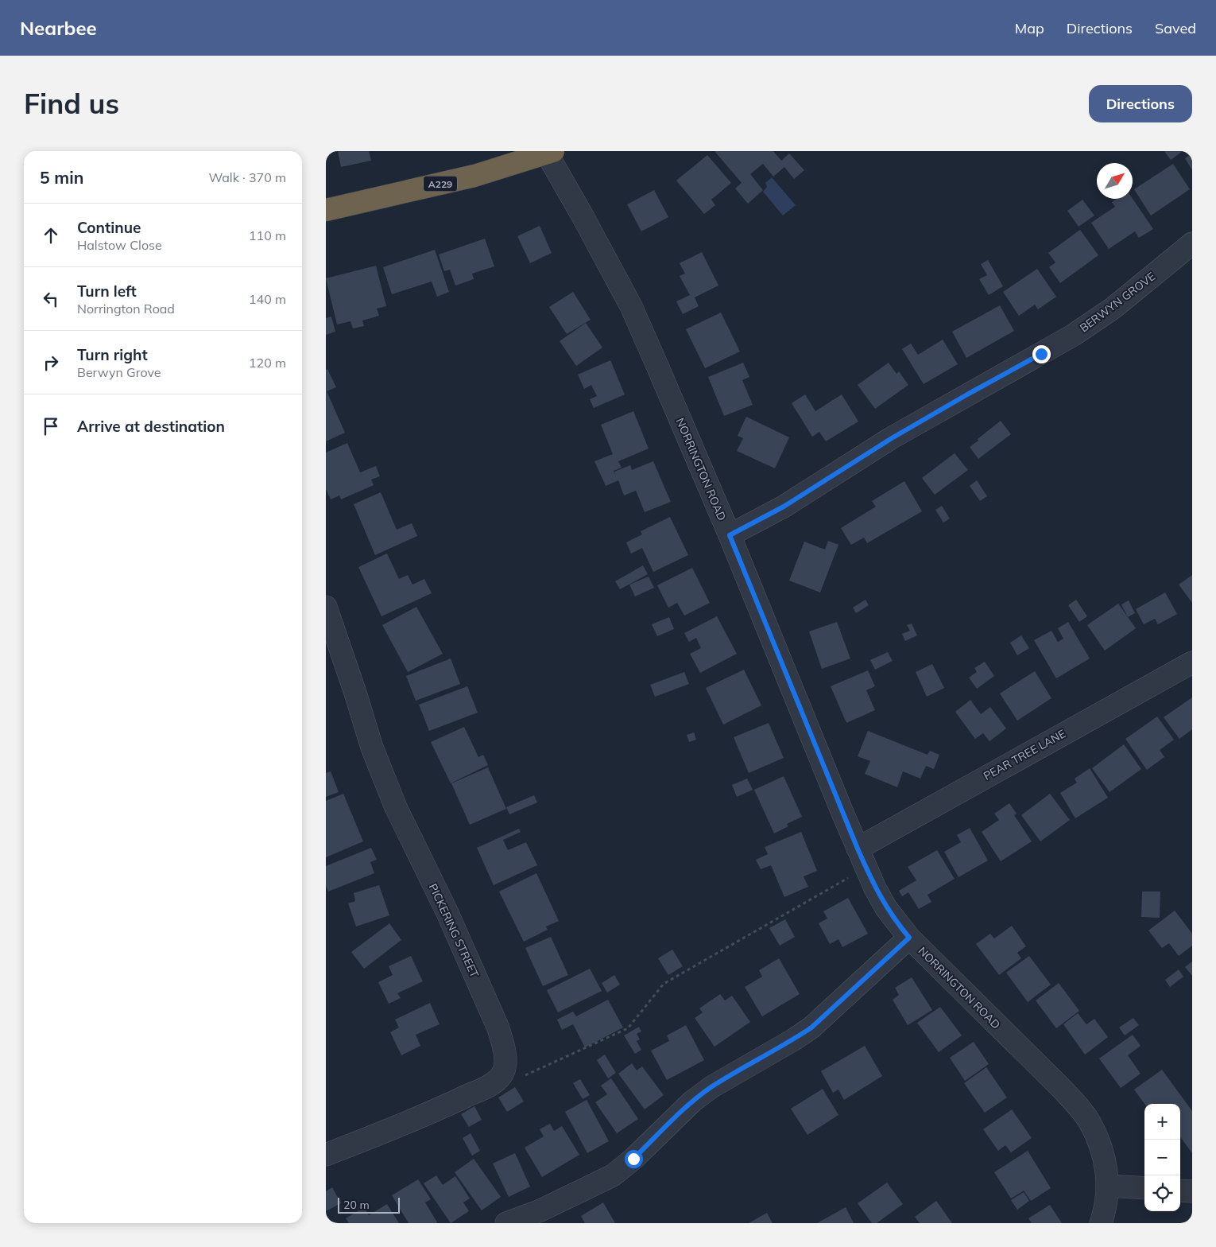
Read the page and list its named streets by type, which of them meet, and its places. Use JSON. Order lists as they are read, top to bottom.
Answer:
{
  "streets": {
    "highway": ["A229"],
    "street": [
      "BERWYN GROVE",
      "NORRINGTON ROAD",
      "PEAR TREE LANE",
      "PICKERING STREET"
    ]
  },
  "crossings": [
    ["A229", "NORRINGTON ROAD"],
    ["BERWYN GROVE", "NORRINGTON ROAD"],
    ["NORRINGTON ROAD", "PEAR TREE LANE"]
  ],
  "scale_bar": "20 m",
  "north": "top right",
  "page": {
    "header": "Nearbee",
    "nav": ["Map", "Directions", "Saved"],
    "buttons": "Directions",
    "title": "Find us",
    "heading": ["5 min", "Walk · 370 m"],
    "list": [
      ["Continue", "Halstow Close", "110 m"],
      ["Turn left", "Norrington Road", "140 m"],
      ["Turn right", "Berwyn Grove", "120 m"],
      "Arrive at destination"
    ],
    "map_buttons": ["+", "−"],
    "scale": "20 m"
  }
}
